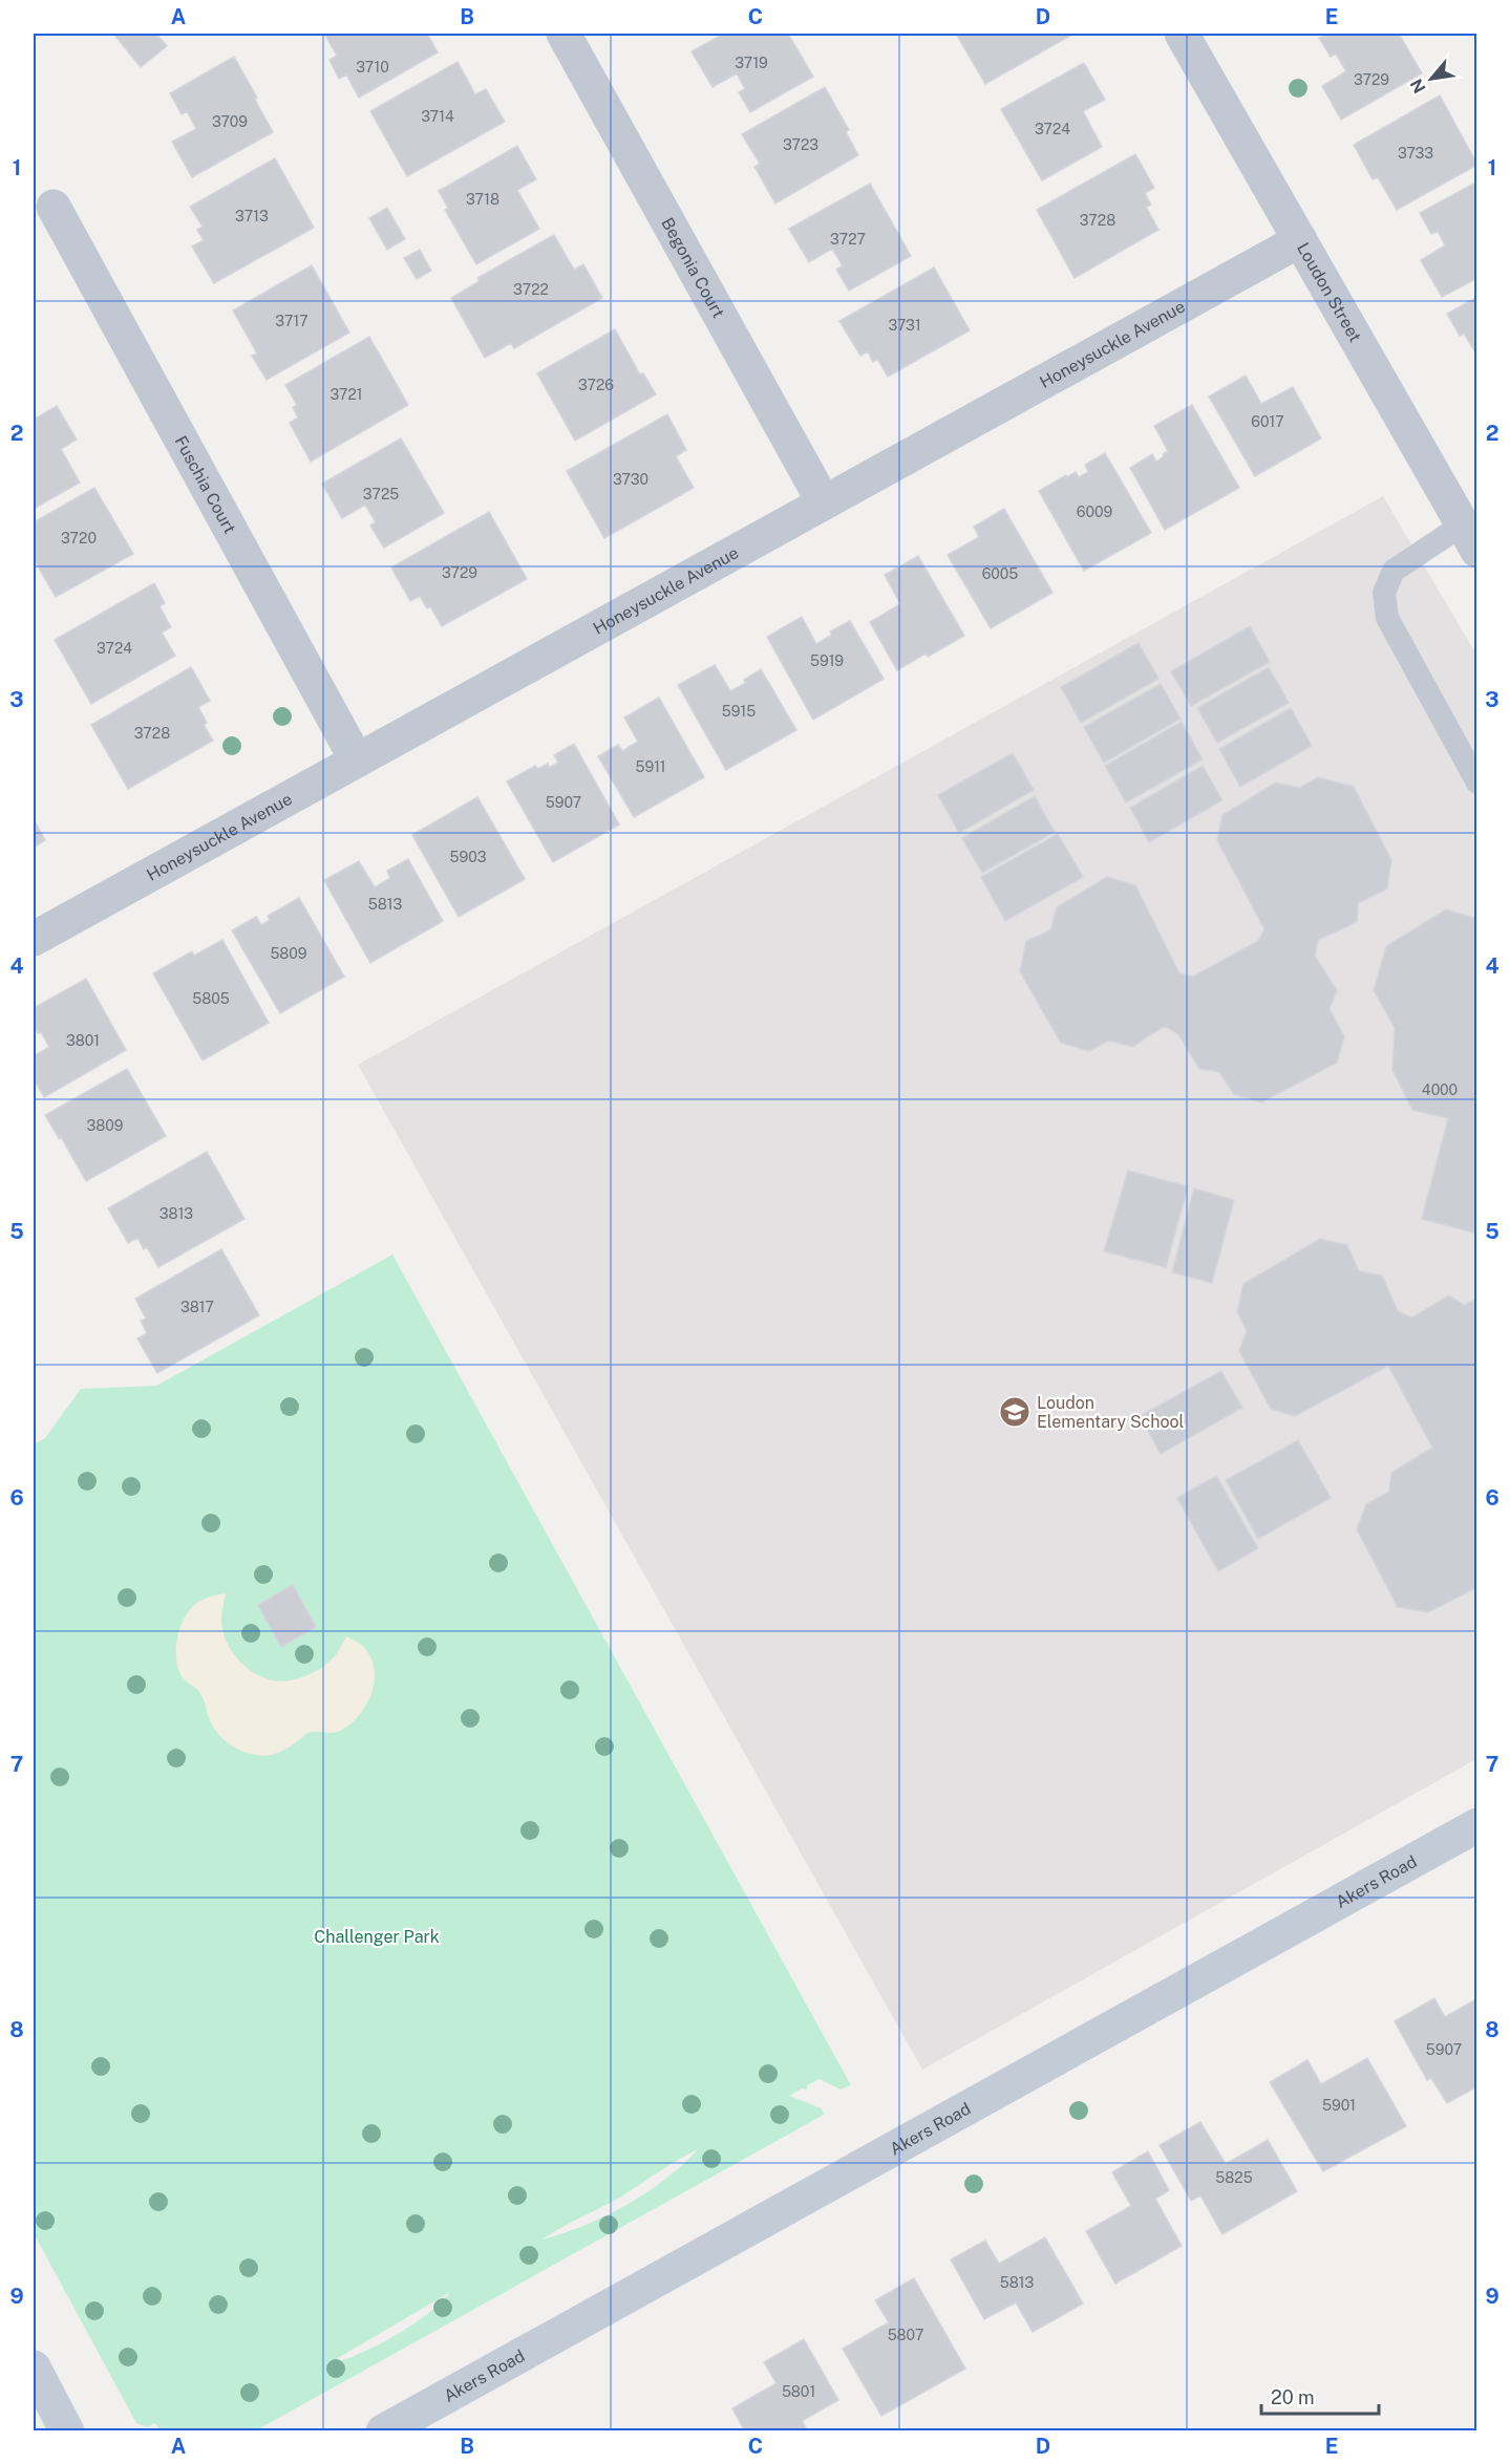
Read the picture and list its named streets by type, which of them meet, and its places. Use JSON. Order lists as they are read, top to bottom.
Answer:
{
  "streets": {
    "street": [
      "Begonia Court",
      "Loudon Street",
      "Honeysuckle Avenue",
      "Fuschia Court",
      "Akers Road"
    ]
  },
  "crossings": [
    ["Begonia Court", "Honeysuckle Avenue"],
    ["Loudon Street", "Honeysuckle Avenue"],
    ["Honeysuckle Avenue", "Fuschia Court"]
  ],
  "parks": ["Challenger Park"],
  "places": {
    "school or university": ["Loudon Elementary School"]
  },
  "house_numbers": [
    "3719",
    "3710",
    "3729",
    "3714",
    "3709",
    "3724",
    "3723",
    "3733",
    "3718",
    "3713",
    "3728",
    "3727",
    "3722",
    "3717",
    "3731",
    "3726",
    "3721",
    "6017",
    "3730",
    "3725",
    "6009",
    "3720",
    "3729",
    "6005",
    "3724",
    "5919",
    "5915",
    "3728",
    "5911",
    "5907",
    "5903",
    "5813",
    "5809",
    "5805",
    "3801",
    "4000",
    "3809",
    "3813",
    "3817",
    "5907",
    "5901",
    "5825",
    "5813",
    "5807",
    "5801"
  ],
  "scale_bar": "20 m",
  "north": "bottom left",
  "grid": {
    "columns": [
      "A",
      "B",
      "C",
      "D",
      "E"
    ],
    "rows": [
      "1",
      "2",
      "3",
      "4",
      "5",
      "6",
      "7",
      "8",
      "9"
    ]
  }
}
